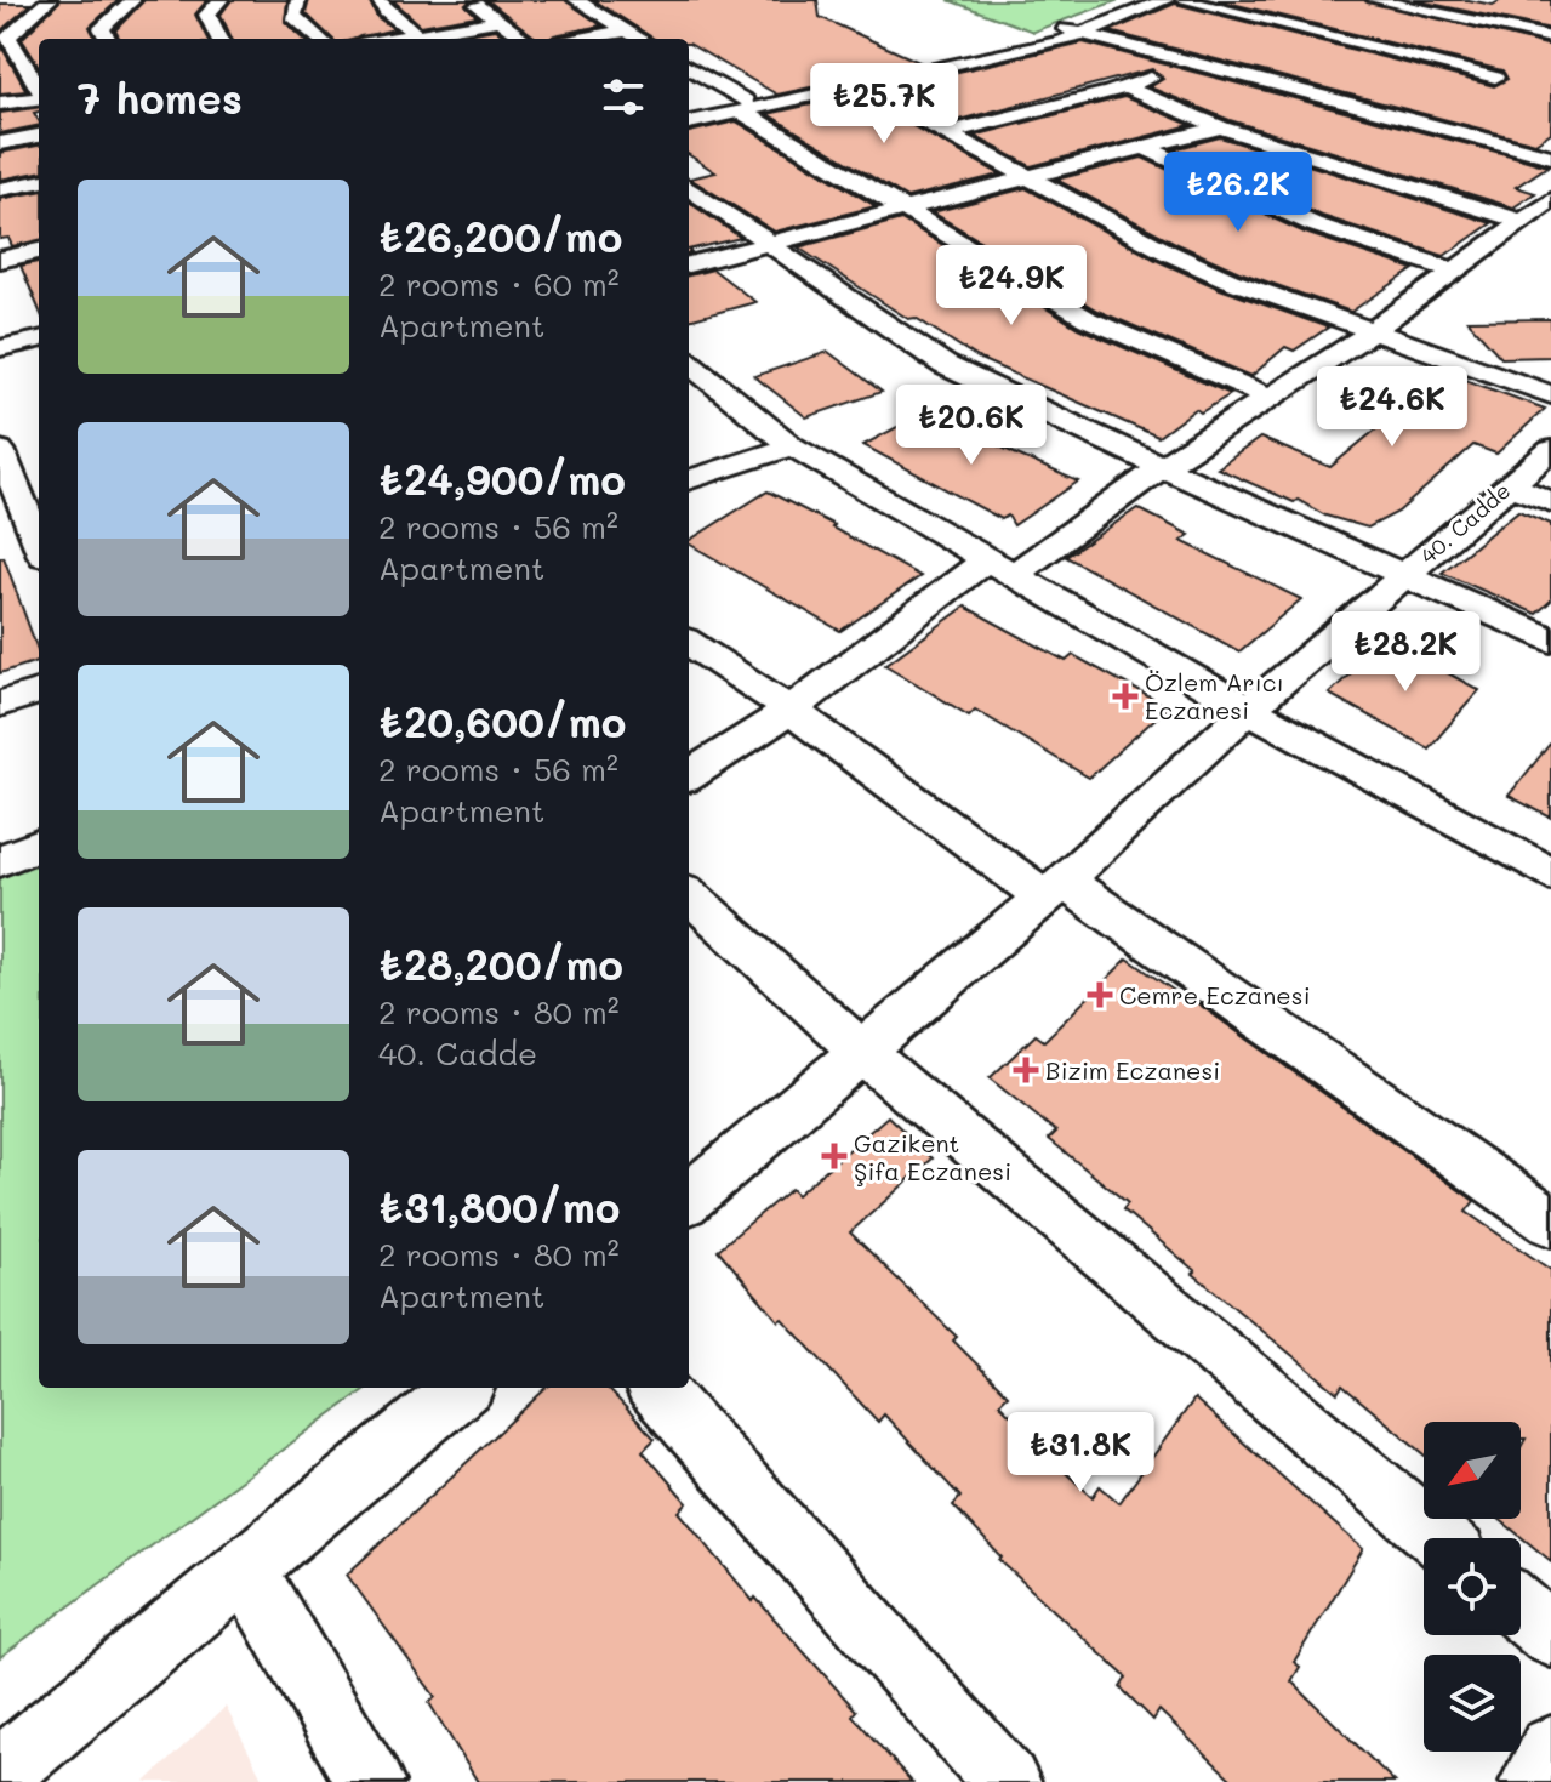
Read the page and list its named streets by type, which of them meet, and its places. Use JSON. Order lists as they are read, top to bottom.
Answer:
{
  "streets": {
    "street": ["40. Cadde"]
  },
  "places": {
    "health": [
      "Özlem Arıcı Eczanesi",
      "Cemre Eczanesi",
      "Bizim Eczanesi",
      "Gazikent Şifa Eczanesi"
    ]
  },
  "north": "bottom left",
  "page": {
    "heading": "7 homes",
    "price": [
      "₺25.7K",
      "₺26.2K",
      "₺24.9K",
      "₺24.6K",
      "₺20.6K",
      "₺28.2K",
      "₺31.8K"
    ],
    "list": [
      {
        "name": "₺26,200/mo",
        "note": "2 rooms · 60 m² · Apartment"
      },
      {
        "name": "₺24,900/mo",
        "note": "2 rooms · 56 m² · Apartment"
      },
      {
        "name": "₺20,600/mo",
        "note": "2 rooms · 56 m² · Apartment"
      },
      {
        "name": "₺28,200/mo",
        "note": "2 rooms · 80 m² · 40. Cadde"
      },
      {
        "name": "₺31,800/mo",
        "note": "2 rooms · 80 m² · Apartment"
      }
    ]
  }
}
